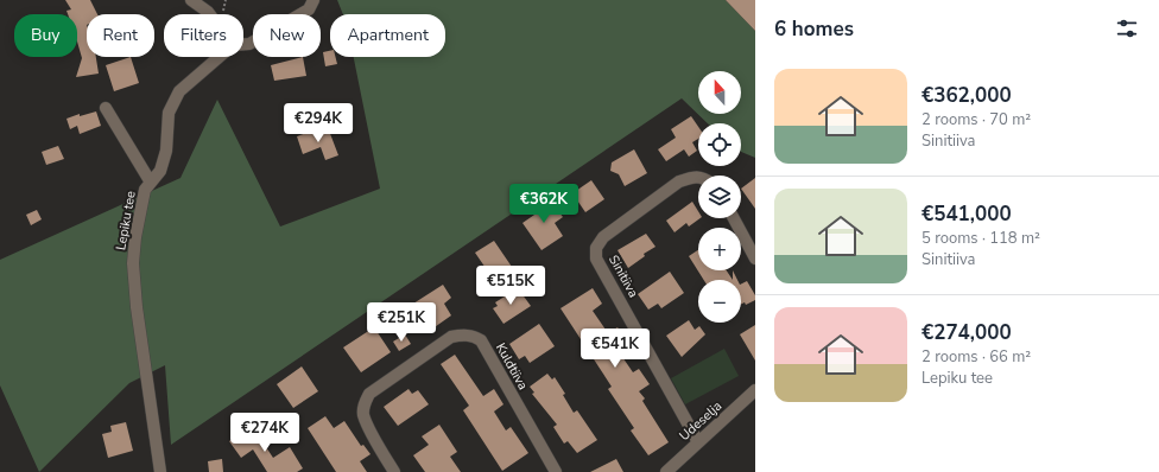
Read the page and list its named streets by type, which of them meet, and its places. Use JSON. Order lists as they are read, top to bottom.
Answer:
{
  "streets": {
    "street": [
      "Lepiku tee",
      "Sinitiiva",
      "Kuldtiiva",
      "Udeselja"
    ]
  },
  "crossings": [
    ["Sinitiiva", "Udeselja"]
  ],
  "north": "top",
  "page": {
    "heading": "6 homes",
    "chip": [
      "Buy",
      "Rent",
      "Filters",
      "New",
      "Apartment"
    ],
    "list": [
      {
        "name": "€362,000",
        "note": "2 rooms · 70 m² · Sinitiiva"
      },
      {
        "name": "€541,000",
        "note": "5 rooms · 118 m² · Sinitiiva"
      },
      {
        "name": "€274,000",
        "note": "2 rooms · 66 m² · Lepiku tee"
      }
    ],
    "map_buttons": ["+", "−"],
    "price": [
      "€294K",
      "€362K",
      "€515K",
      "€251K",
      "€541K",
      "€274K"
    ]
  }
}
